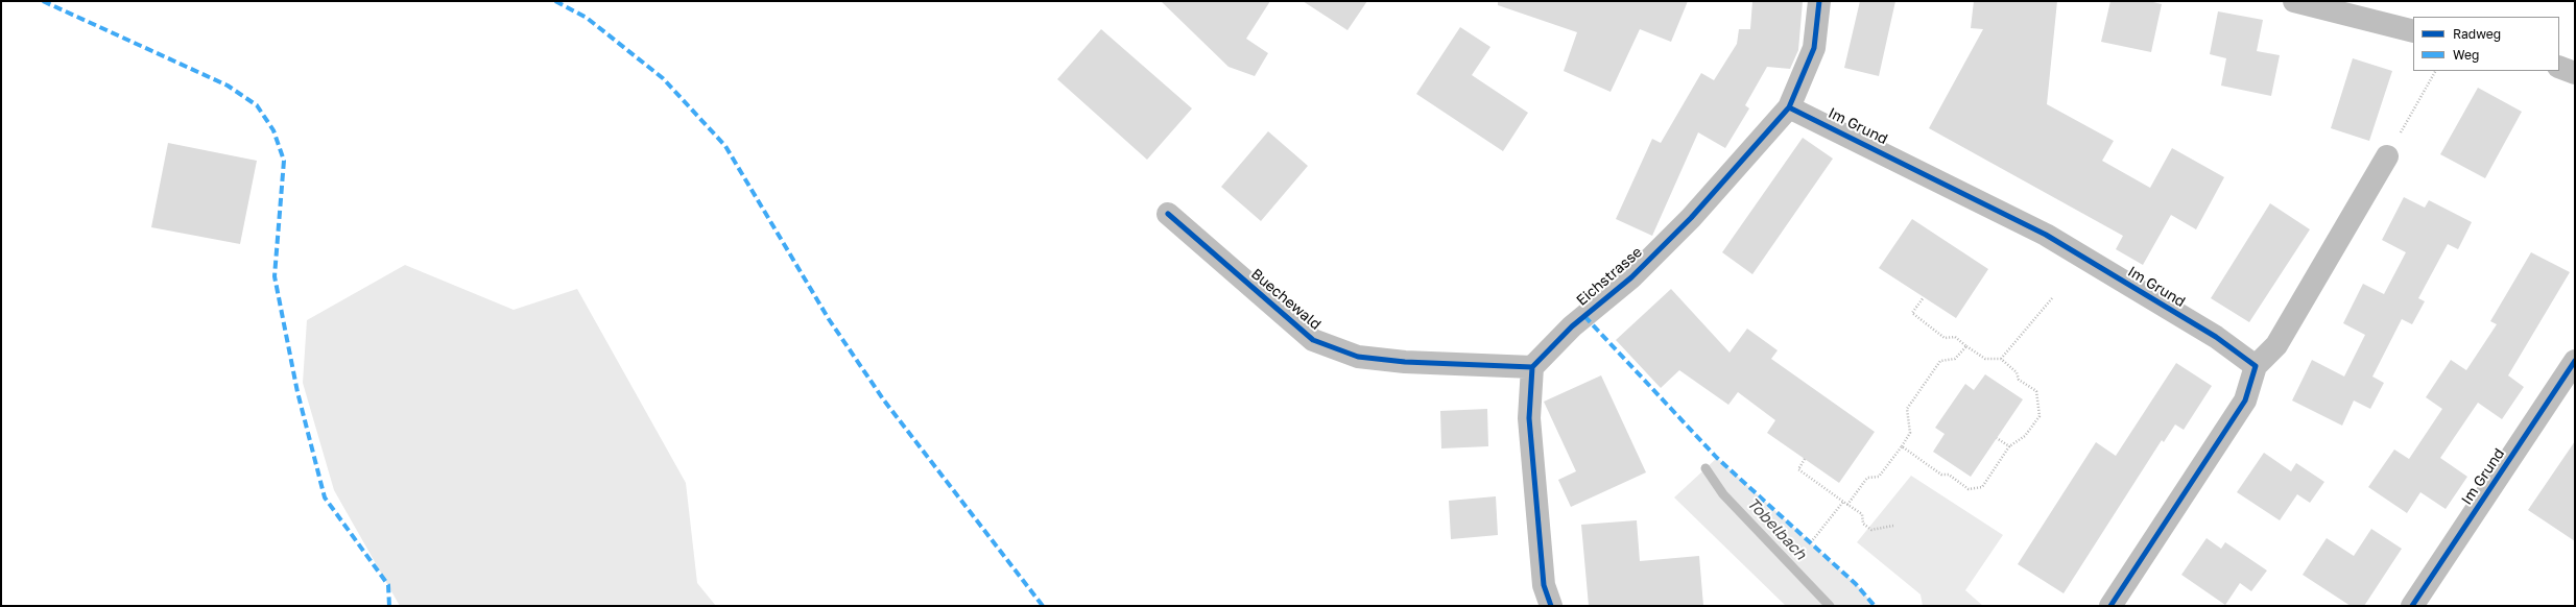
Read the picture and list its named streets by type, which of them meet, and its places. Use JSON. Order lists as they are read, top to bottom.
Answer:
{
  "streets": {
    "street": ["Im Grund", "Eichstrasse", "Buechewald"]
  },
  "crossings": [
    ["Im Grund", "Eichstrasse"],
    ["Eichstrasse", "Buechewald"]
  ],
  "water": ["Tobelbach"],
  "legend": ["Radweg", "Weg"]
}
